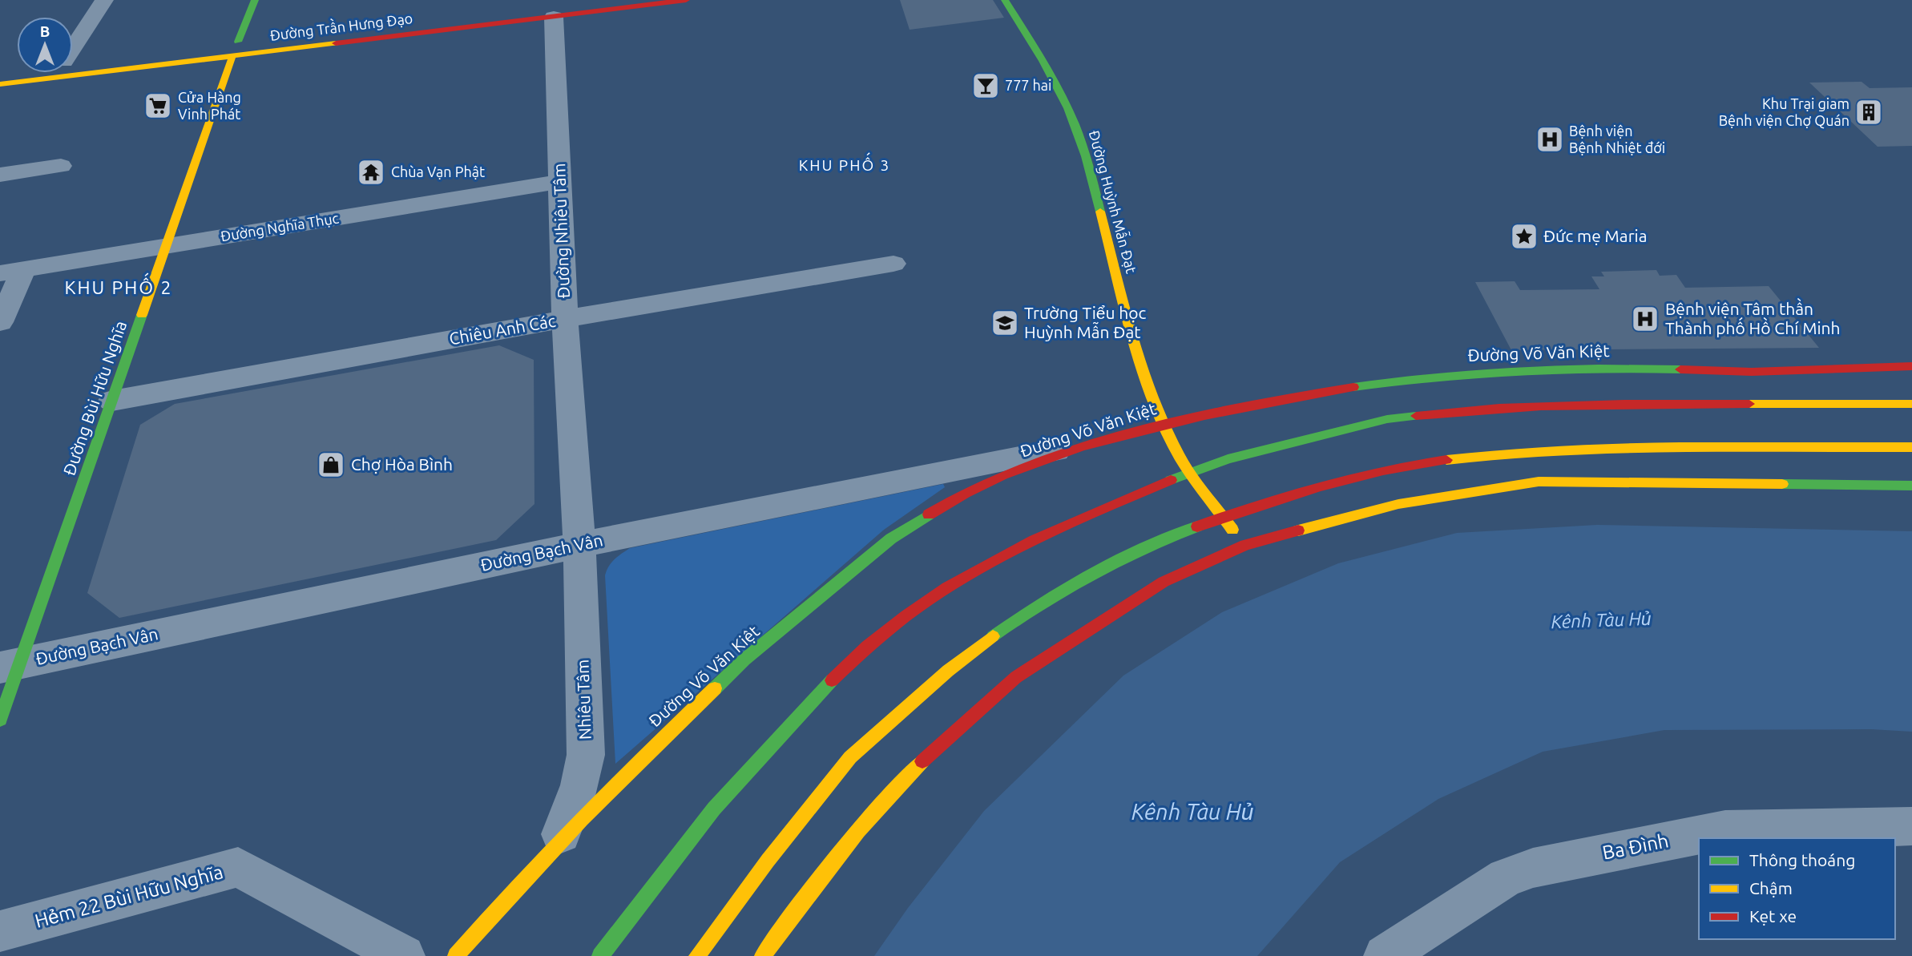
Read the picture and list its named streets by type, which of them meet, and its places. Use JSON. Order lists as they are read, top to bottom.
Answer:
{
  "streets": {
    "main road": [
      "Đường Trần Hưng Đạo",
      "Đường Huỳnh Mẫn Đạt",
      "Đường Võ Văn Kiệt",
      "Đường Bùi Hữu Nghĩa"
    ],
    "street": [
      "Đường Nghĩa Thục",
      "Đường Nhiêu Tâm",
      "Chiêu Anh Các",
      "Đường Bạch Vân",
      "Nhiêu Tâm",
      "Ba Đình",
      "Hẻm 22 Bùi Hữu Nghĩa"
    ]
  },
  "crossings": [
    ["Đường Trần Hưng Đạo", "Đường Nhiêu Tâm"],
    ["Đường Trần Hưng Đạo", "Đường Bùi Hữu Nghĩa"],
    ["Đường Huỳnh Mẫn Đạt", "Đường Võ Văn Kiệt"],
    ["Đường Nghĩa Thục", "Đường Nhiêu Tâm"],
    ["Đường Nghĩa Thục", "Đường Bùi Hữu Nghĩa"],
    ["Đường Nhiêu Tâm", "Chiêu Anh Các"],
    ["Đường Nhiêu Tâm", "Đường Bạch Vân"],
    ["Đường Nhiêu Tâm", "Nhiêu Tâm"],
    ["Chiêu Anh Các", "Đường Bùi Hữu Nghĩa"],
    ["Đường Võ Văn Kiệt", "Đường Bạch Vân"],
    ["Đường Võ Văn Kiệt", "Nhiêu Tâm"],
    ["Đường Bùi Hữu Nghĩa", "Đường Bạch Vân"],
    ["Đường Bạch Vân", "Nhiêu Tâm"]
  ],
  "districts": ["KHU PHỐ 3", "KHU PHỐ 2"],
  "water": ["Kênh Tàu Hủ"],
  "places": {
    "bar": ["777 hai"],
    "supermarket": ["Cửa Hàng Vinh Phát"],
    "building": ["Khu Trại giam Bệnh viện Chợ Quán"],
    "hospital": ["Bệnh viện Bệnh Nhiệt đới", "Bệnh viện Tâm thần Thành phố Hồ Chí Minh"],
    "temple": ["Chùa Vạn Phật"],
    "place": ["Đức mẹ Maria"],
    "school or university": ["Trường Tiểu học Huỳnh Mẫn Đạt"],
    "shop": ["Chợ Hòa Bình"]
  },
  "legend": ["Thông thoáng", "Chậm", "Kẹt xe"],
  "north": "top"
}
